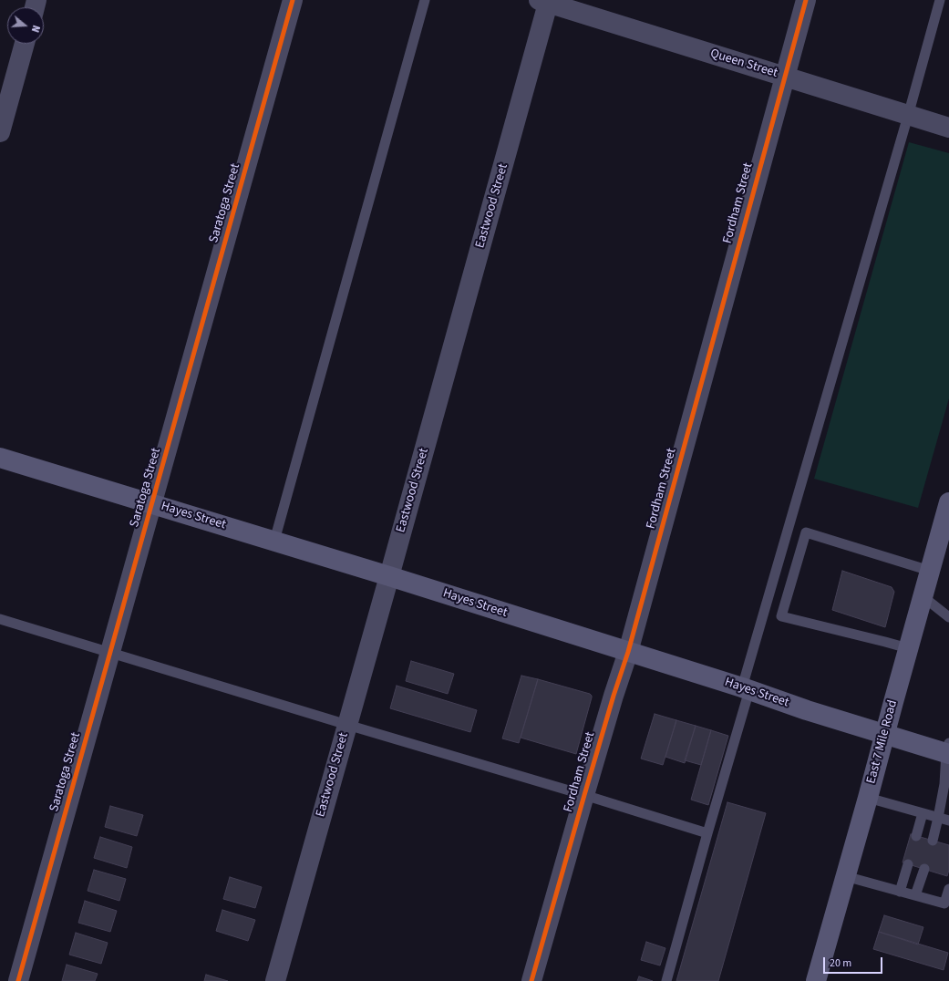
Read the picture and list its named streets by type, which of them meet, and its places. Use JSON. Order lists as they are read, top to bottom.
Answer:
{
  "streets": {
    "street": [
      "Queen Street",
      "Saratoga Street",
      "Fordham Street",
      "Eastwood Street",
      "Hayes Street",
      "East 7 Mile Road"
    ]
  },
  "crossings": [
    ["Queen Street", "Fordham Street"],
    ["Queen Street", "Eastwood Street"],
    ["Saratoga Street", "Hayes Street"],
    ["Fordham Street", "Hayes Street"],
    ["Eastwood Street", "Hayes Street"],
    ["Hayes Street", "East 7 Mile Road"]
  ],
  "scale_bar": "20 m",
  "north": "right"
}
